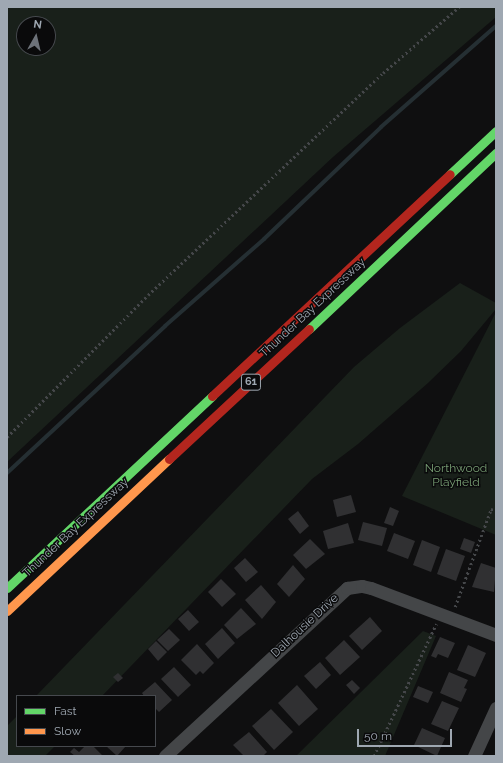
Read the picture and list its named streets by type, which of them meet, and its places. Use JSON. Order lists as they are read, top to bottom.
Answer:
{
  "streets": {
    "highway": ["Thunder Bay Expressway", "61"],
    "street": ["Dalhousie Drive"]
  },
  "parks": ["Northwood Playfield"],
  "legend": ["Fast", "Slow"],
  "scale_bar": "50 m",
  "north": "top"
}
